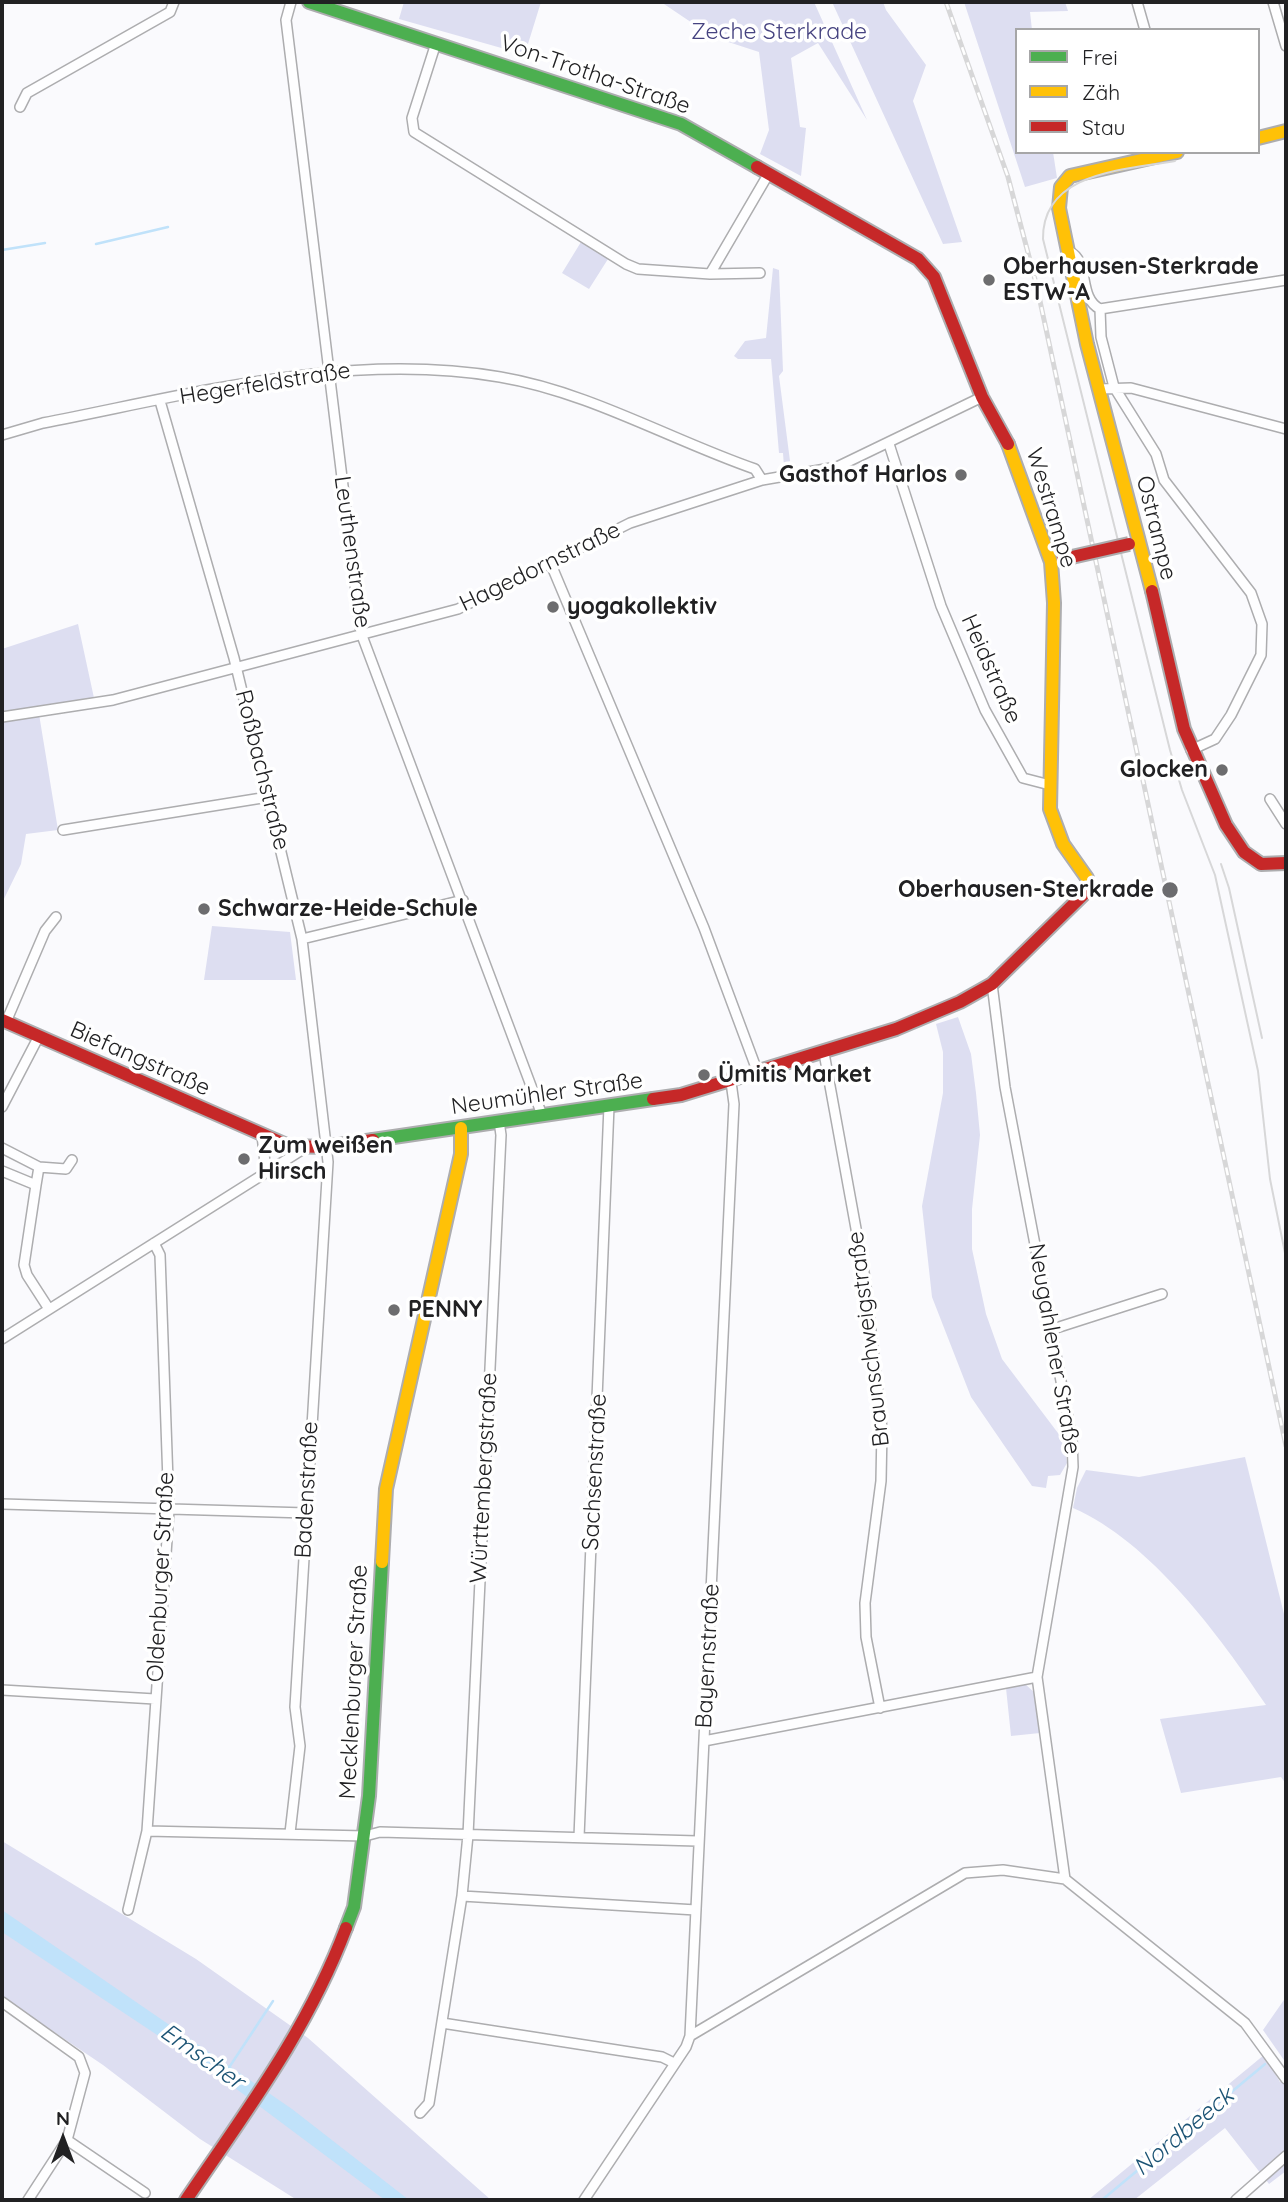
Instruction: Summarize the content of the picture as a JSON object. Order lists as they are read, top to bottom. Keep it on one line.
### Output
{"streets":{"main road":["Von-Trotha-Straße","Westrampe","Ostrampe","Biefangstraße","Neumühler Straße","Mecklenburger Straße"],"street":["Hegerfeldstraße","Leuthenstraße","Hagedornstraße","Heidstraße","Roßbachstraße","Braunschweigstraße","Neugahlener Straße","Sachsenstraße","Württembergstraße","Badenstraße","Oldenburger Straße","Bayernstraße"]},"crossings":[["Von-Trotha-Straße","Westrampe"],["Hegerfeldstraße","Leuthenstraße"],["Hegerfeldstraße","Hagedornstraße"],["Hegerfeldstraße","Roßbachstraße"],["Westrampe","Hagedornstraße"],["Westrampe","Heidstraße"],["Westrampe","Neumühler Straße"],["Leuthenstraße","Hagedornstraße"],["Leuthenstraße","Neumühler Straße"],["Hagedornstraße","Heidstraße"],["Hagedornstraße","Roßbachstraße"],["Heidstraße","Neumühler Straße"],["Roßbachstraße","Neumühler Straße"],["Roßbachstraße","Badenstraße"],["Biefangstraße","Neumühler Straße"],["Neumühler Straße","Braunschweigstraße"],["Neumühler Straße","Neugahlener Straße"],["Neumühler Straße","Sachsenstraße"],["Neumühler Straße","Württembergstraße"],["Neumühler Straße","Badenstraße"],["Neumühler Straße","Oldenburger Straße"],["Neumühler Straße","Bayernstraße"],["Neumühler Straße","Mecklenburger Straße"]],"water":["Emscher","Nordbeeck"],"parks":["Zeche Sterkrade"],"places":["Oberhausen-Sterkrade ESTW-A","Gasthof Harlos","yogakollektiv","Glocken","Oberhausen-Sterkrade","Schwarze-Heide-Schule","Ümitis Market","Zum weißen Hirsch","PENNY"],"legend":["Frei","Zäh","Stau"],"north":"top"}
